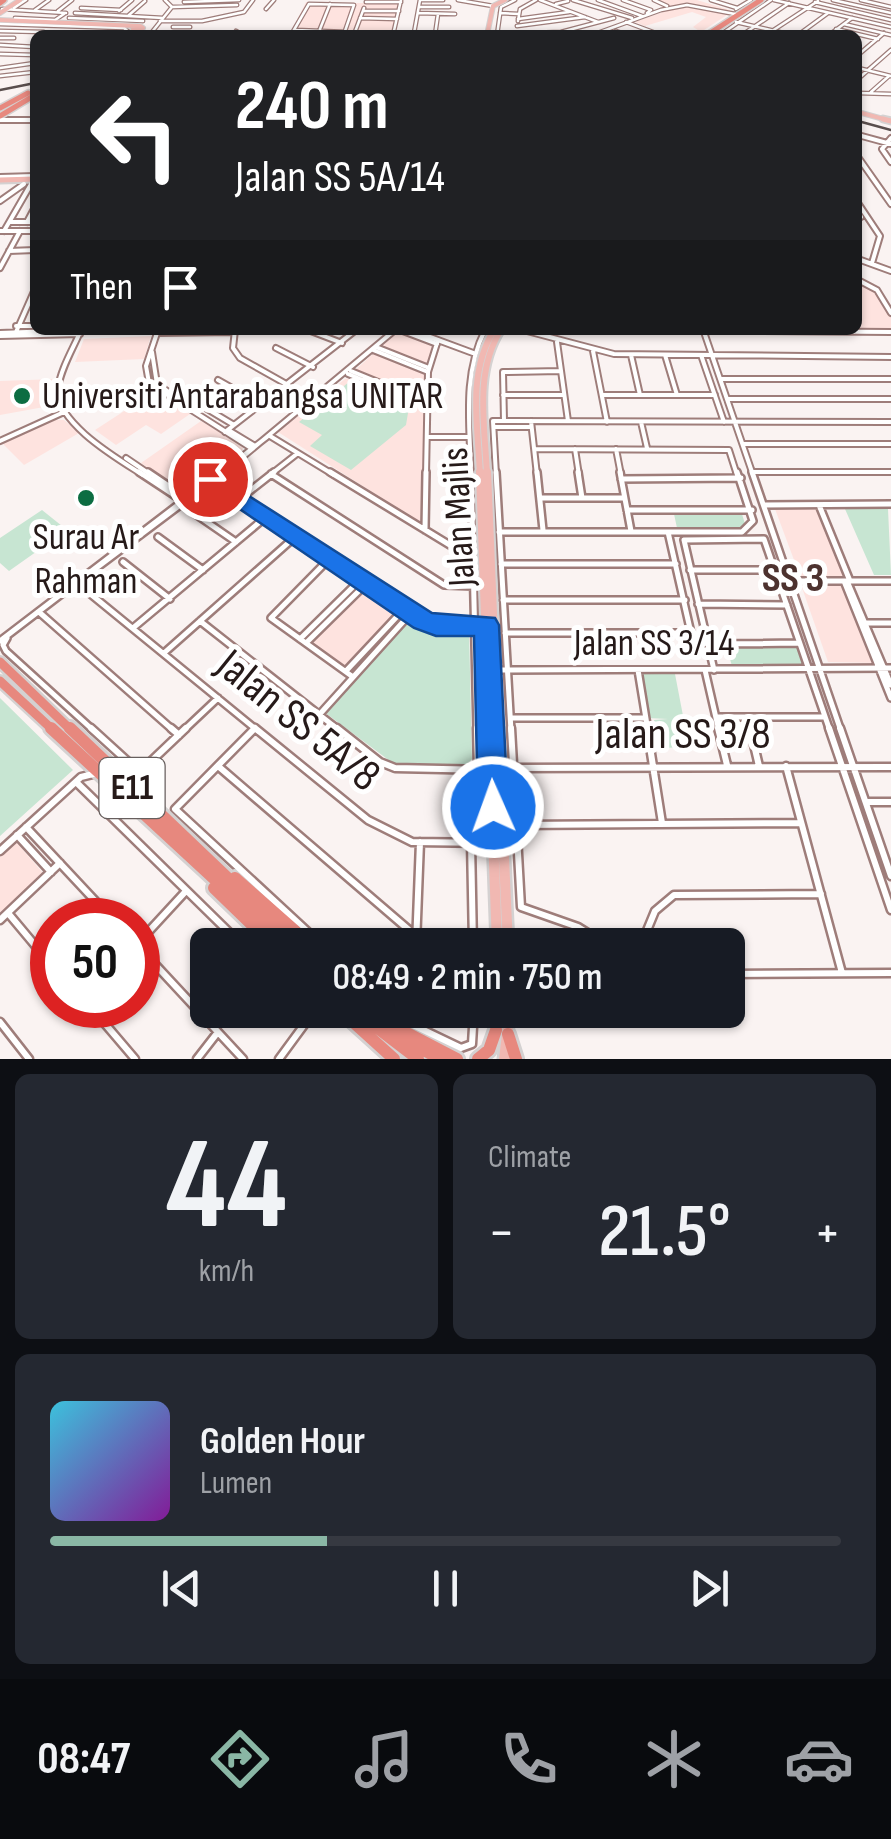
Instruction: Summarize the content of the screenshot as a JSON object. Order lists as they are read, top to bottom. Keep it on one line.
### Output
{"streets":{"highway":["E11"],"main road":["Jalan Majlis"],"street":["Jalan SS 3/14","Jalan SS 5A/8","Jalan SS 3/8"]},"crossings":[["Jalan Majlis","Jalan SS 3/14"],["Jalan Majlis","Jalan SS 5A/8"]],"districts":["SS 3"],"places":["Universiti Antarabangsa UNITAR","Surau Ar Rahman"],"page":{"turn":["240 m","Jalan SS 5A/14"],"then":"Then","limit":"50","trip":"08:49 · 2 min · 750 m","tile":[["44","km/h"],"Climate"],"heat":["−","21.5°","+"],"song":["Golden Hour","Lumen"],"tabs":"08:47"}}
